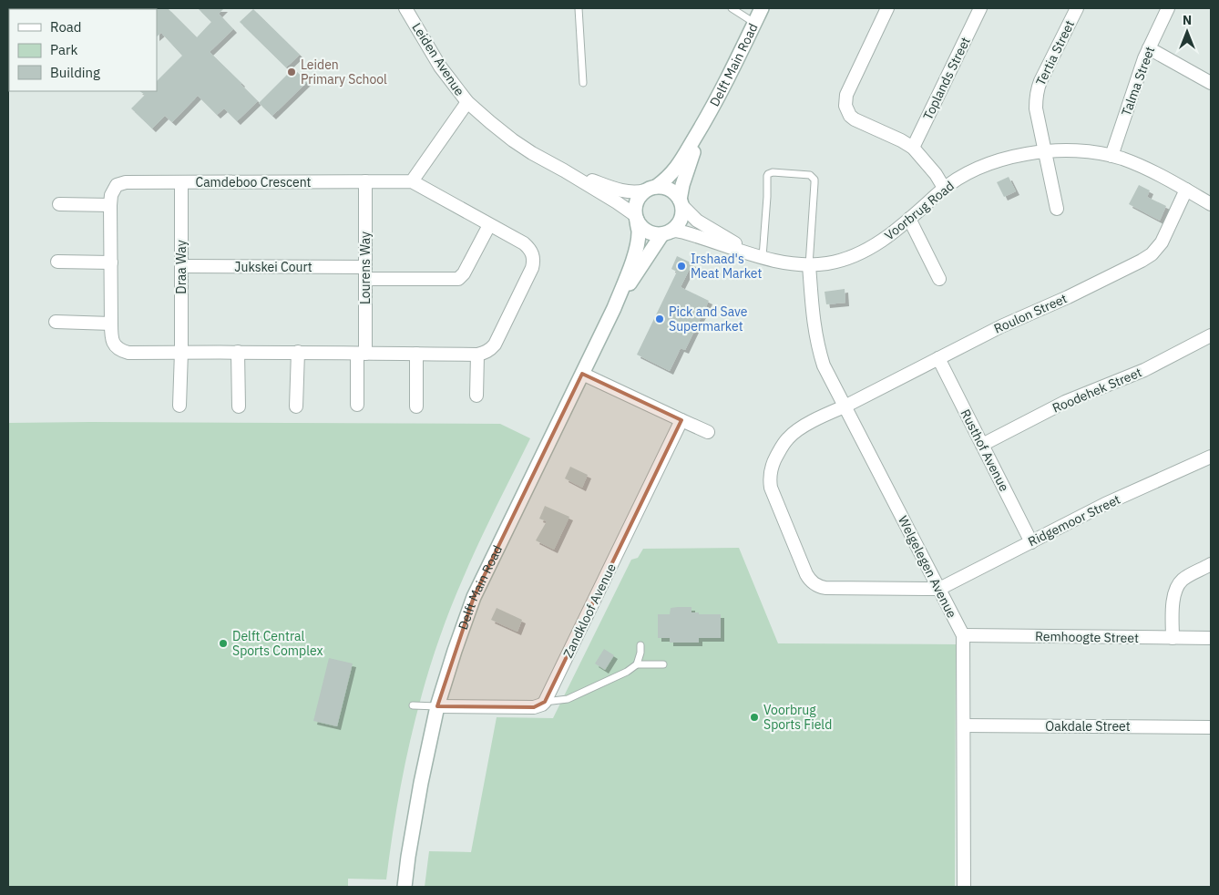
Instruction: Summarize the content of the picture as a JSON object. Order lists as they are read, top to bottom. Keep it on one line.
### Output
{"streets":{"street":["Tertia Street","Leiden Avenue","Delft Main Road","Toplands Street","Talma Street","Camdeboo Crescent","Voorbrug Road","Draa Way","Jukskei Court","Lourens Way","Roulon Street","Roodehek Street","Rusthof Avenue","Ridgemoor Street","Welgelegen Avenue","Zandkloof Avenue","Remhoogte Street","Oakdale Street"]},"crossings":[["Tertia Street","Voorbrug Road"],["Leiden Avenue","Delft Main Road"],["Leiden Avenue","Voorbrug Road"],["Delft Main Road","Voorbrug Road"],["Talma Street","Voorbrug Road"],["Camdeboo Crescent","Draa Way"],["Camdeboo Crescent","Jukskei Court"],["Camdeboo Crescent","Lourens Way"],["Voorbrug Road","Roulon Street"],["Voorbrug Road","Welgelegen Avenue"],["Draa Way","Jukskei Court"],["Jukskei Court","Lourens Way"],["Roulon Street","Rusthof Avenue"],["Roulon Street","Ridgemoor Street"],["Roulon Street","Welgelegen Avenue"],["Roodehek Street","Rusthof Avenue"],["Rusthof Avenue","Ridgemoor Street"],["Ridgemoor Street","Welgelegen Avenue"],["Welgelegen Avenue","Remhoogte Street"],["Welgelegen Avenue","Oakdale Street"]],"places":["Leiden Primary School","Irshaad's Meat Market","Pick and Save Supermarket","Delft Central Sports Complex","Voorbrug Sports Field"],"legend":["Road","Park","Building"],"north":"top"}
